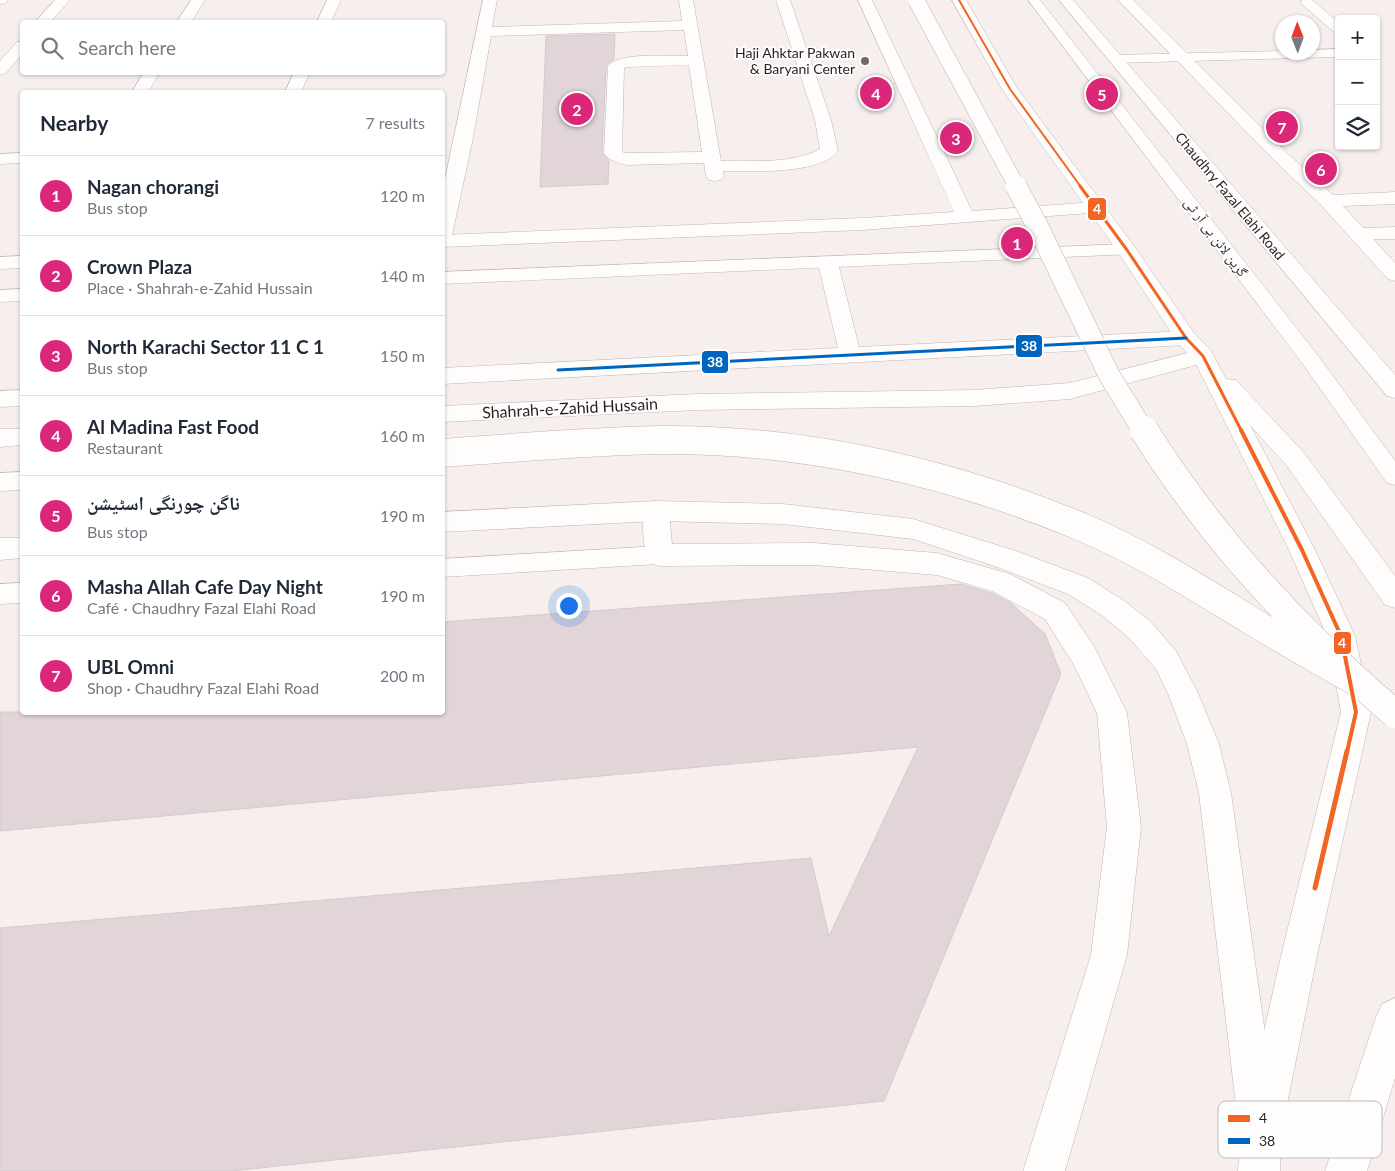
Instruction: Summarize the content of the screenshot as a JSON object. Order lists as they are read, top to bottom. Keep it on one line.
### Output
{"streets":{"street":["Chaudhry Fazal Elahi Road","Shahrah-e-Zahid Hussain"],"lane":["گرین لائن بی آر ٹی"]},"places":["Haji Ahktar Pakwan & Baryani Center"],"lines":["transit line 4","transit line 38"],"legend":["4","38"],"north":"top","page":{"map_buttons":["+","−"],"search":"Search here","pins":["4","5","2","7","3","6","1"],"heading":["Nearby","7 results"],"list":[{"mark":"1","name":"Nagan chorangi","note":"Bus stop","value":"120 m"},{"mark":"2","name":"Crown Plaza","note":"Place · Shahrah-e-Zahid Hussain","value":"140 m"},{"mark":"3","name":"North Karachi Sector 11 C 1","note":"Bus stop","value":"150 m"},{"mark":"4","name":"Al Madina Fast Food","note":"Restaurant","value":"160 m"},{"mark":"5","name":"ناگن چورنگی اسٹیشن","note":"Bus stop","value":"190 m"},{"mark":"6","name":"Masha Allah Cafe Day Night","note":"Café · Chaudhry Fazal Elahi Road","value":"190 m"},{"mark":"7","name":"UBL Omni","note":"Shop · Chaudhry Fazal Elahi Road","value":"200 m"}]}}
